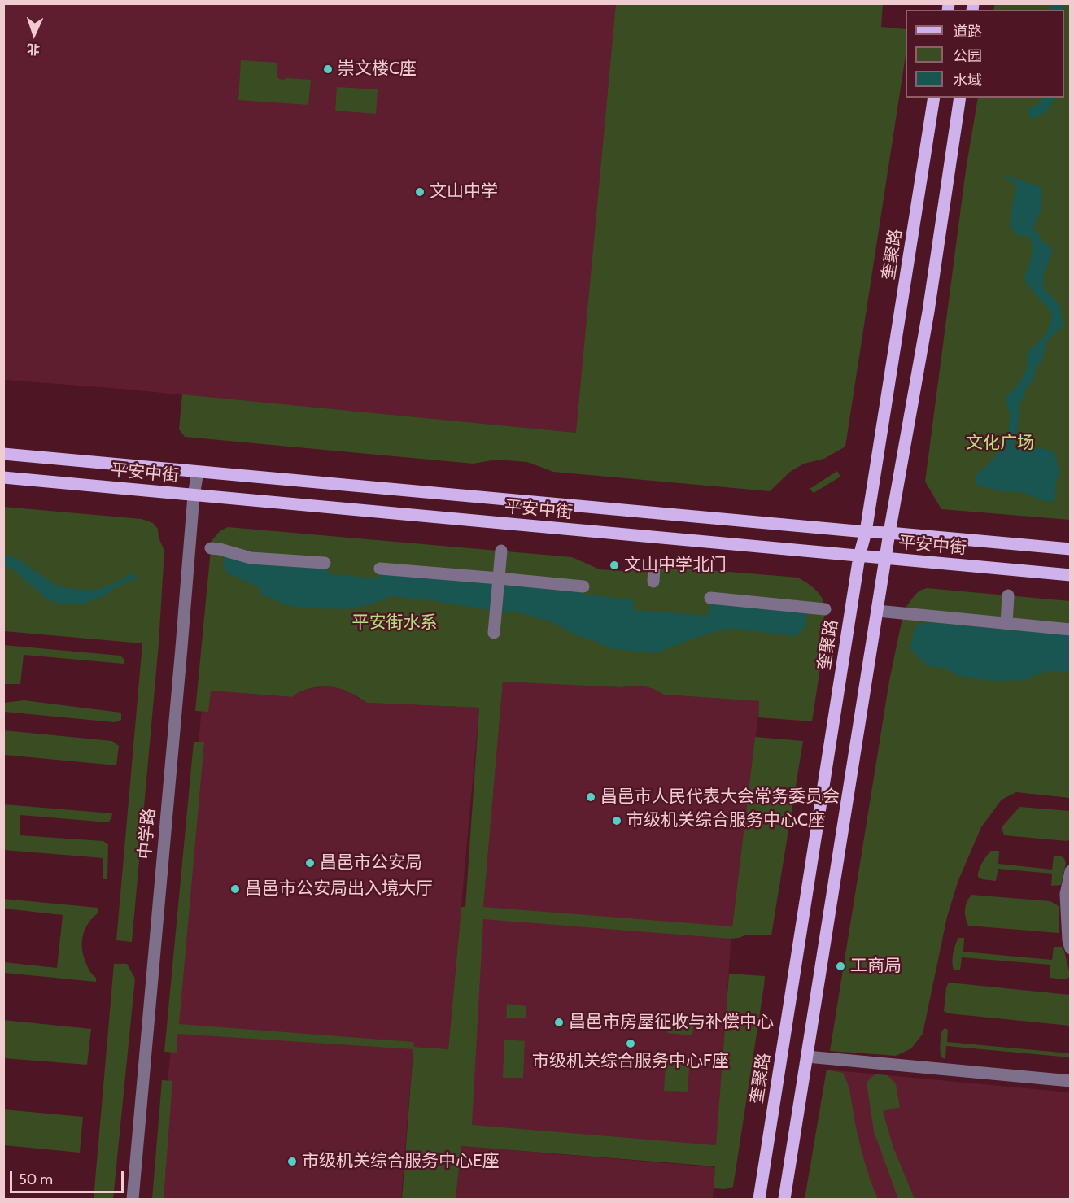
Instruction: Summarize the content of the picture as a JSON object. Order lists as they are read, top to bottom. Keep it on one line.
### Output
{"streets":{"main road":["奎聚路","平安中街"],"street":["中学路"]},"crossings":[["奎聚路","平安中街"],["平安中街","中学路"]],"parks":["文化广场","平安街水系"],"places":["崇文楼C座","文山中学","文山中学北门","昌邑市人民代表大会常务委员会","市级机关综合服务中心C座","昌邑市公安局","昌邑市公安局出入境大厅","工商局","昌邑市房屋征收与补偿中心","市级机关综合服务中心F座","市级机关综合服务中心E座"],"legend":["道路","公园","水域"],"scale_bar":"50 m","north":"bottom"}
